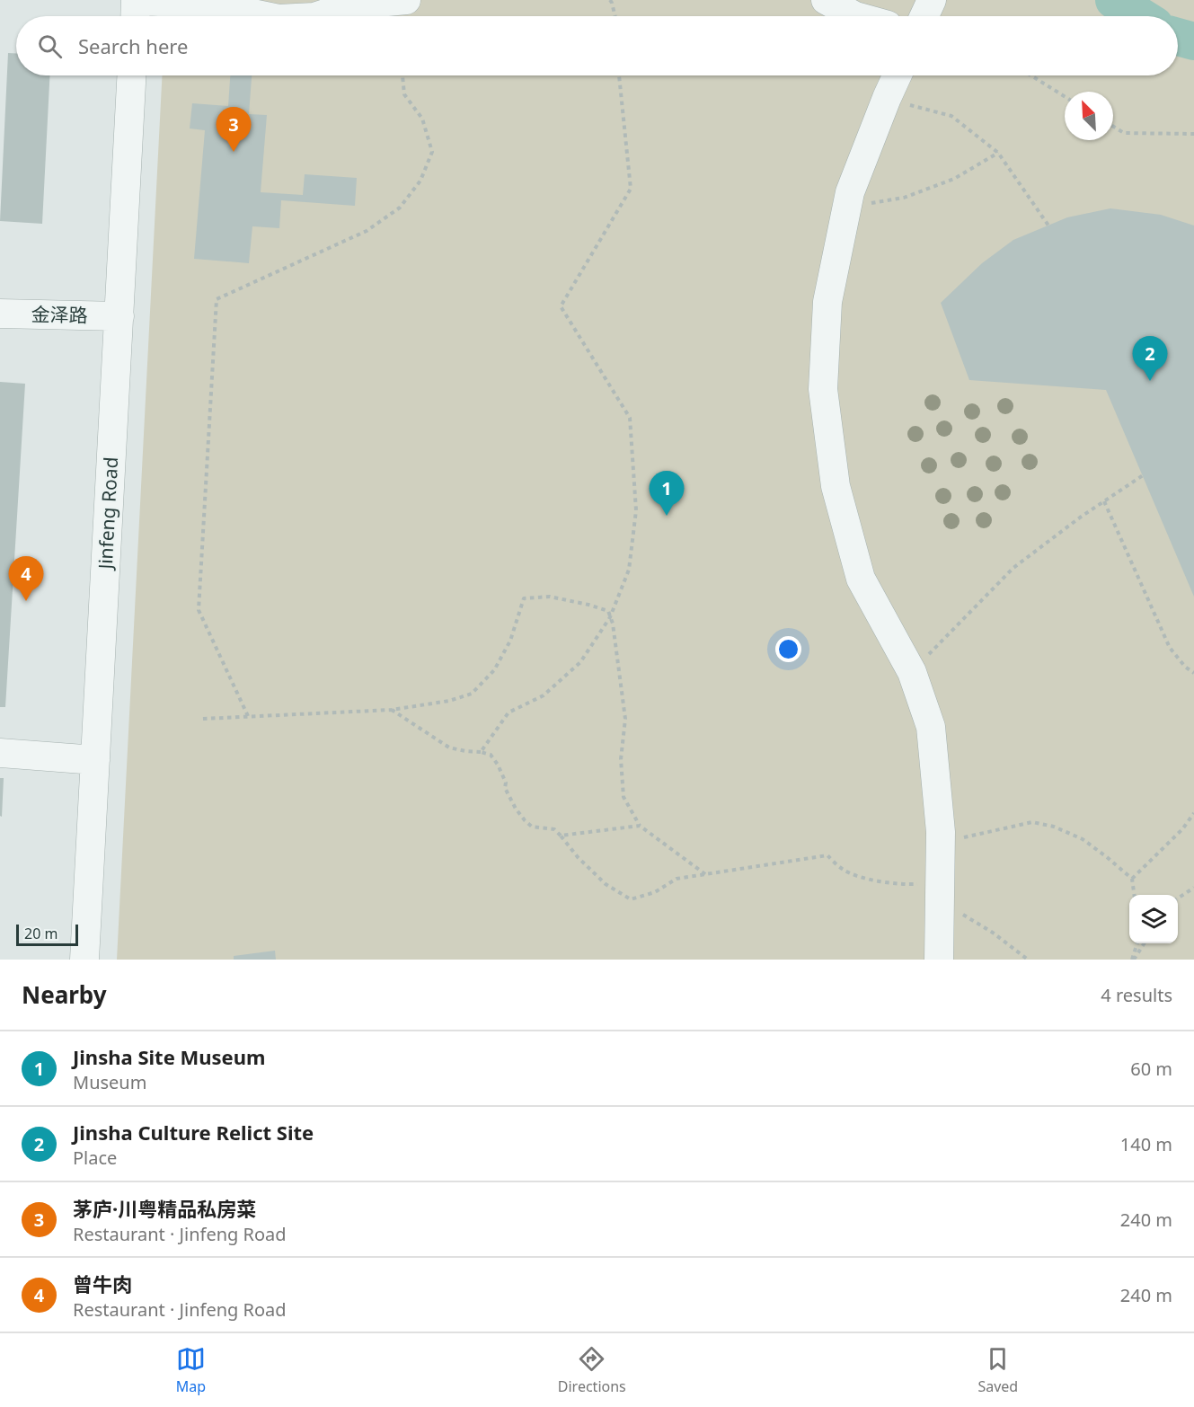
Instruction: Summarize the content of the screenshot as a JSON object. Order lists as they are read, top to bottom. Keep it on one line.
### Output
{"streets":{"street":["金泽路","Jinfeng Road"]},"crossings":[["金泽路","Jinfeng Road"]],"scale_bar":"20 m","north":"top left","page":{"search":"Search here","pins":["3","2","1","4"],"scale":"20 m","heading":["Nearby","4 results"],"list":[{"mark":"1","name":"Jinsha Site Museum","note":"Museum","value":"60 m"},{"mark":"2","name":"Jinsha Culture Relict Site","note":"Place","value":"140 m"},{"mark":"3","name":"茅庐·川粤精品私房菜","note":"Restaurant · Jinfeng Road","value":"240 m"},{"mark":"4","name":"曾牛肉","note":"Restaurant · Jinfeng Road","value":"240 m"}],"nav":["Map","Directions","Saved"]}}
